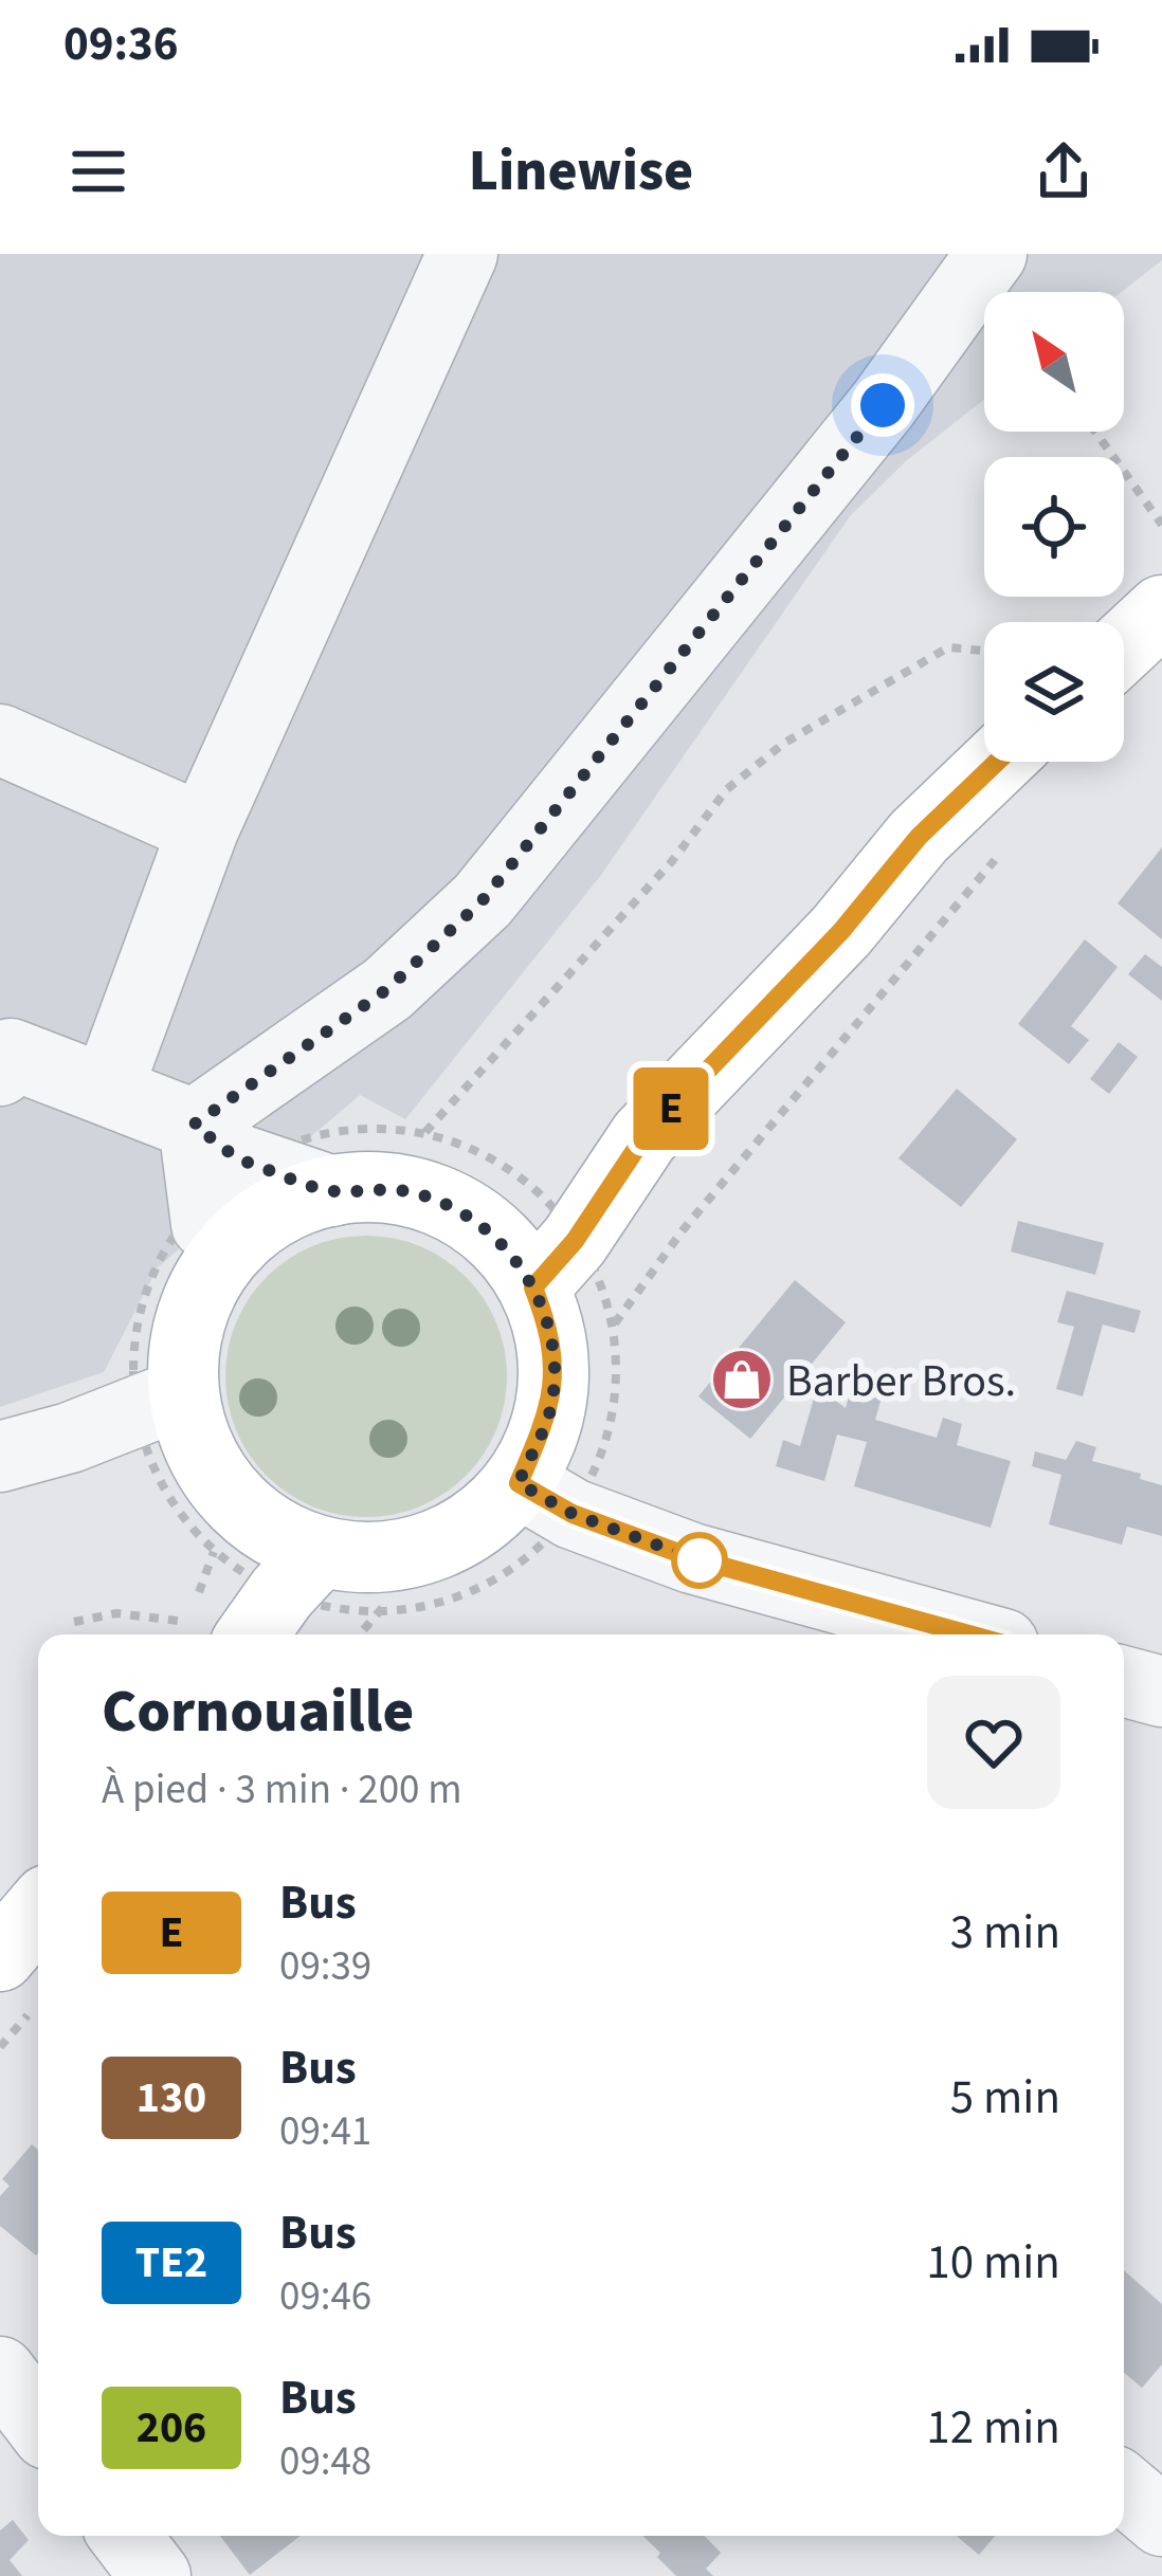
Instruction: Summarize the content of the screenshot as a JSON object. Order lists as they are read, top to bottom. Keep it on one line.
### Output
{"places":{"shop":["Barber Bros."]},"lines":["bus line E"],"north":"top left","page":{"status":"09:36","header":"Linewise","on_map":"E","heading":["Cornouaille","À pied · 3 min · 200 m"],"list":[{"mark":"E","name":"Bus","note":"09:39","value":"3 min"},{"mark":"130","name":"Bus","note":"09:41","value":"5 min"},{"mark":"TE2","name":"Bus","note":"09:46","value":"10 min"},{"mark":"206","name":"Bus","note":"09:48","value":"12 min"}]}}
